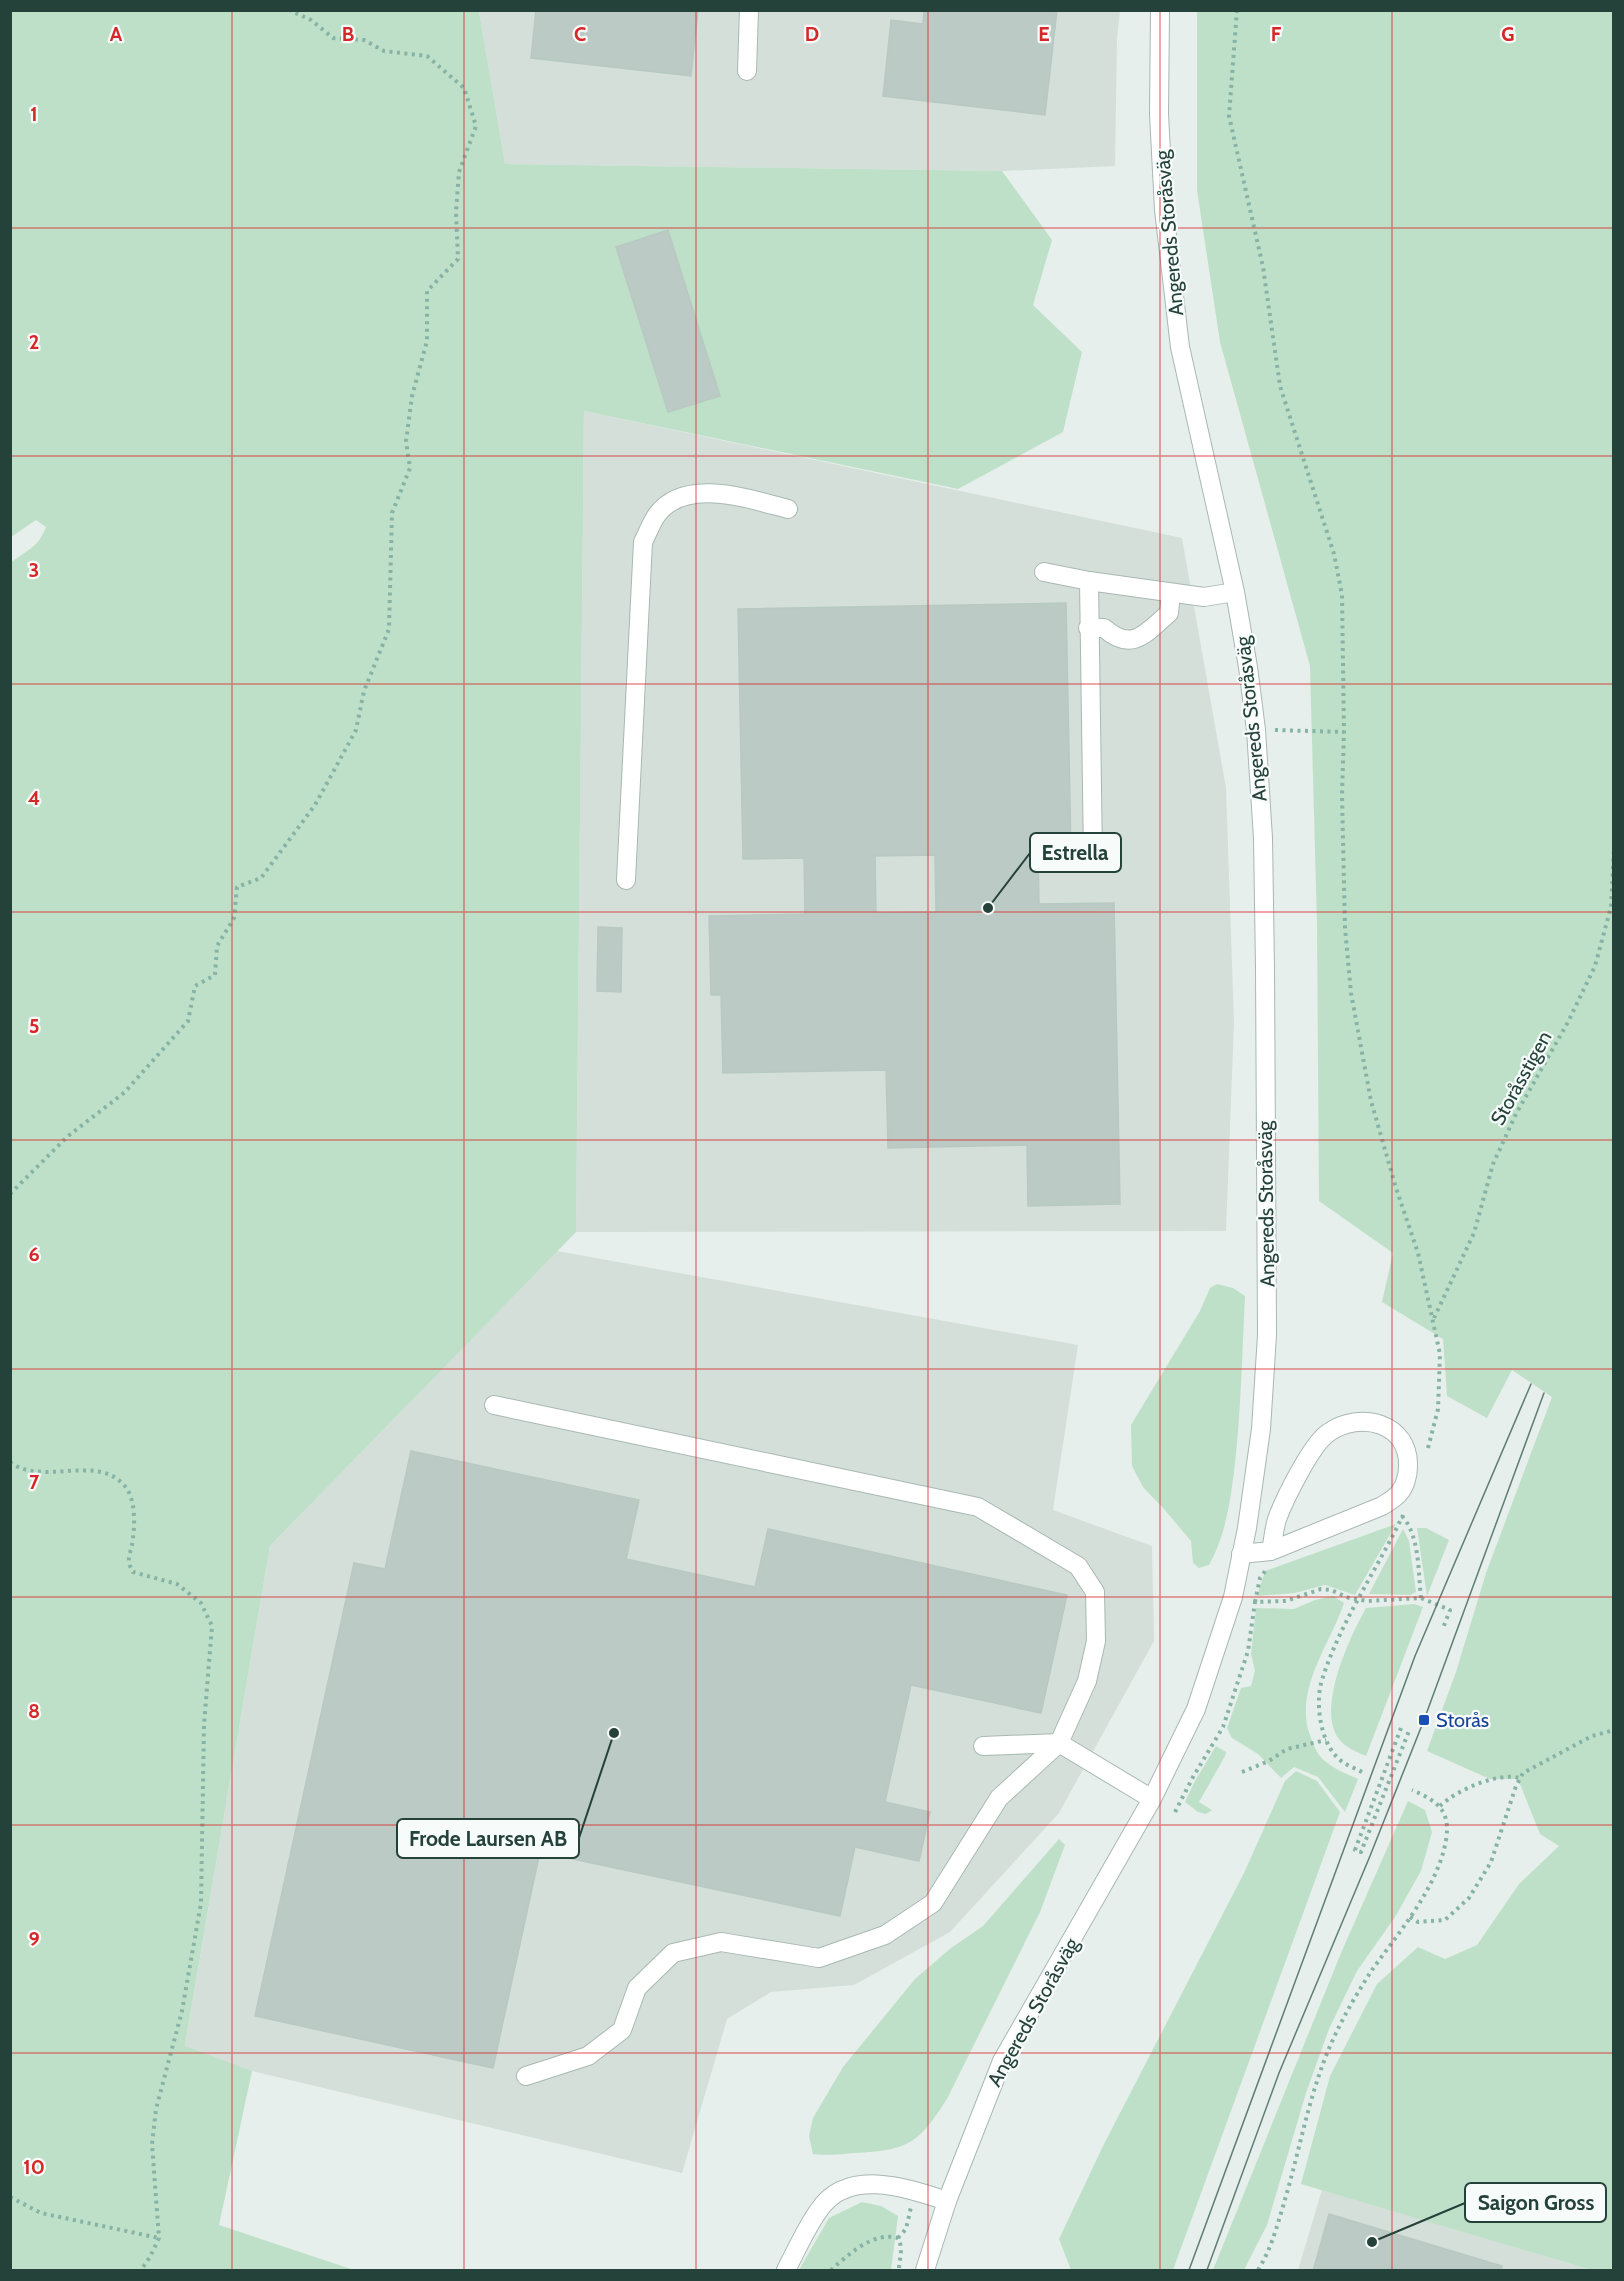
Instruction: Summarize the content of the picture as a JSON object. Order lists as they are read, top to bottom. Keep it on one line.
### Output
{"streets":{"street":["Angereds Storåsväg"],"path":["Storåsstigen"]},"places":{"other":["Estrella","Frode Laursen AB","Saigon Gross"],"transit":["Storås"]},"grid":{"columns":["A","B","C","D","E","F","G"],"rows":["1","2","3","4","5","6","7","8","9","10"]}}
